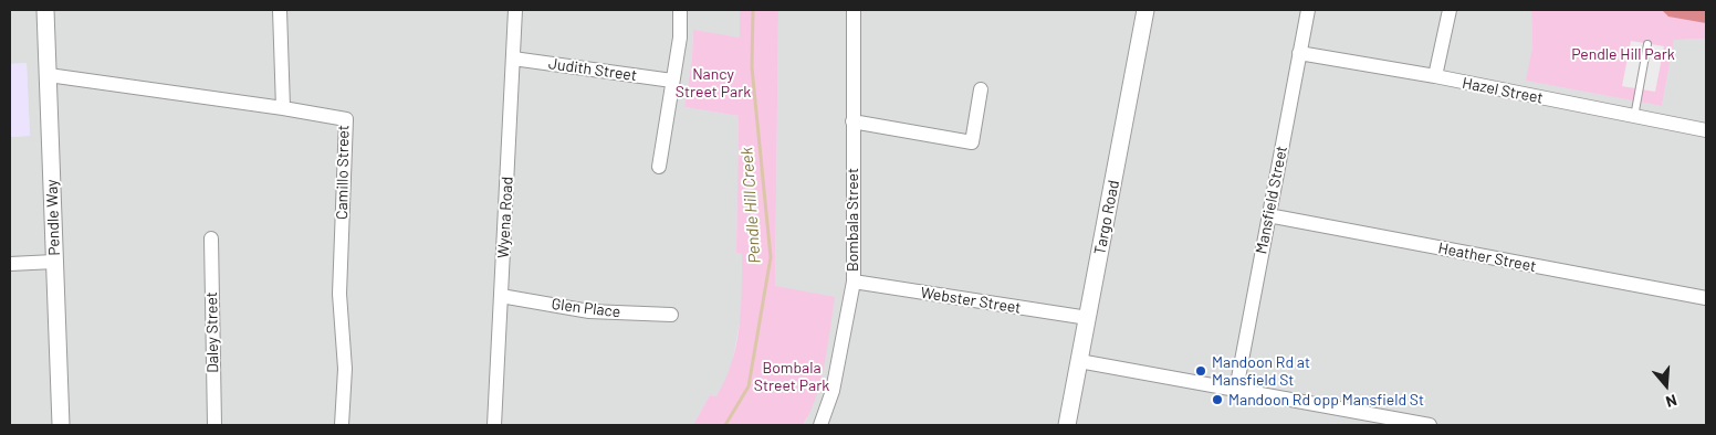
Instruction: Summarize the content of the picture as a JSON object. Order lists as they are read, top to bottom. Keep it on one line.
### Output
{"streets":{"street":["Judith Street","Hazel Street","Camillo Street","Mansfield Street","Pendle Way","Wyena Road","Targo Road","Bombala Street","Heather Street","Webster Street","Glen Place","Daley Street"]},"crossings":[["Judith Street","Wyena Road"],["Hazel Street","Mansfield Street"],["Camillo Street","Pendle Way"],["Mansfield Street","Heather Street"],["Wyena Road","Glen Place"],["Targo Road","Webster Street"],["Bombala Street","Webster Street"]],"water":["Pendle Hill Creek"],"parks":["Pendle Hill Park","Nancy Street Park","Bombala Street Park"],"places":["Mandoon Rd at Mansfield St","Mandoon Rd opp Mansfield St"],"north":"bottom"}
